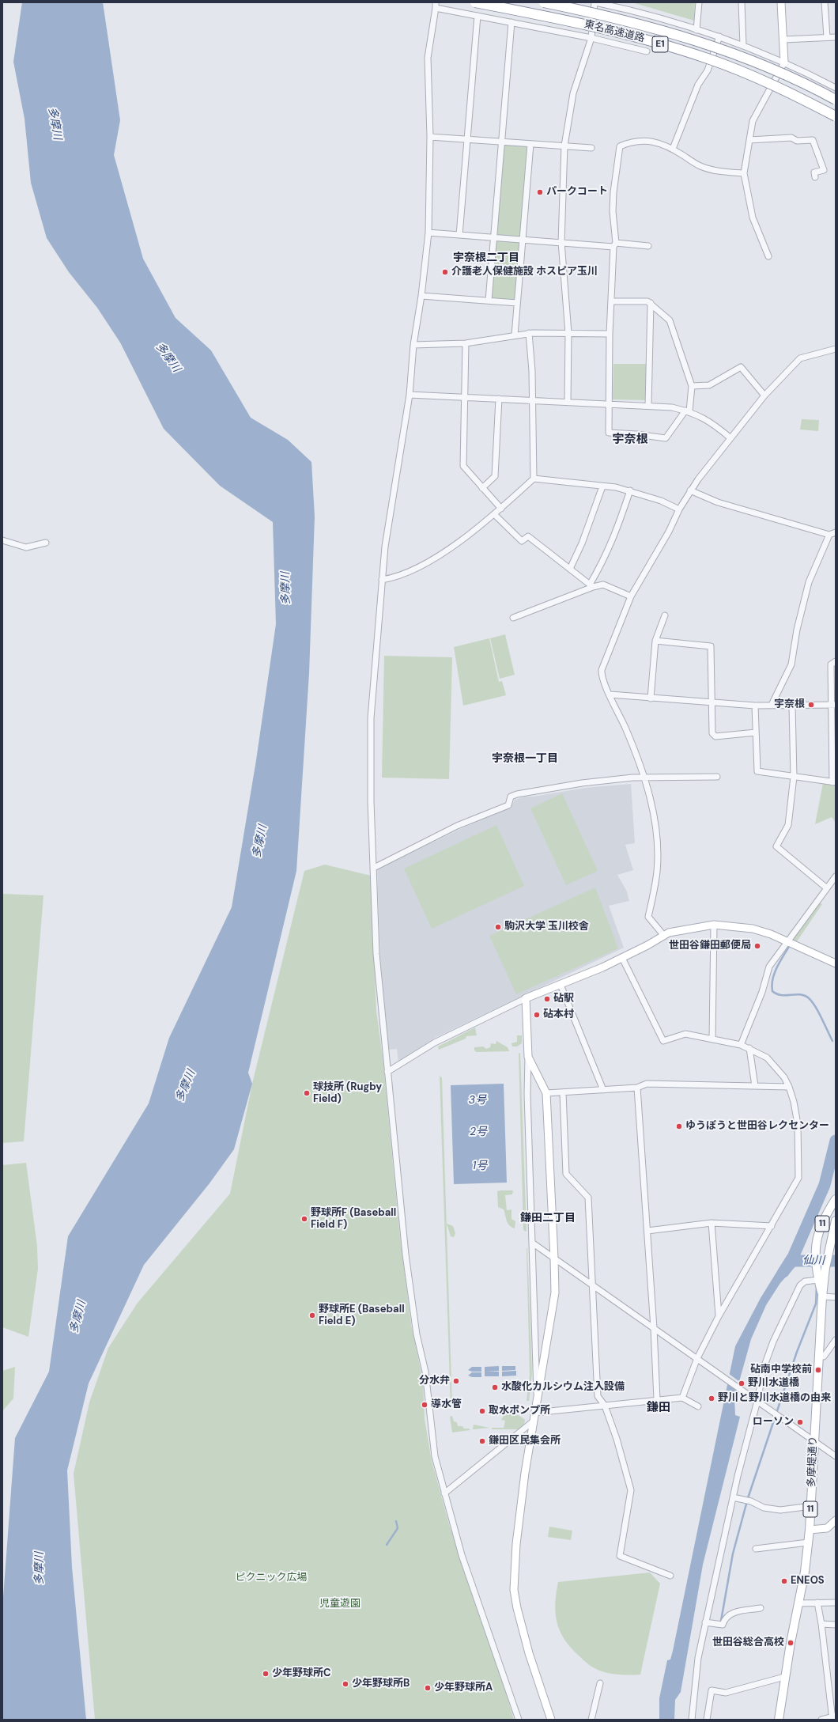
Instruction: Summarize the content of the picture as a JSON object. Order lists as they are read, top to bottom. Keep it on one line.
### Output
{"streets":{"highway":["東名高速道路","E1"],"main road":["11","多摩堤通り"]},"districts":["宇奈根二丁目","宇奈根","宇奈根一丁目","鎌田二丁目","鎌田"],"water":["多摩川","3号","2号","1号","仙川"],"parks":["ピクニック広場","児童遊園"],"places":["パークコート","介護老人保健施設 ホスピア玉川","宇奈根","駒沢大学 玉川校舎","世田谷鎌田郵便局","砧駅","砧本村","球技所 (Rugby Field)","ゆうぽうと世田谷レクセンター","野球所F (Baseball Field F)","野球所E (Baseball Field E)","砧南中学校前","分水弁","野川水道橋","水酸化カルシウム注入設備","野川と野川水道橋の由来","導水管","取水ポンプ所","ローソン","鎌田区民集会所","ENEOS","世田谷総合高校","少年野球所C","少年野球所B","少年野球所A"]}
